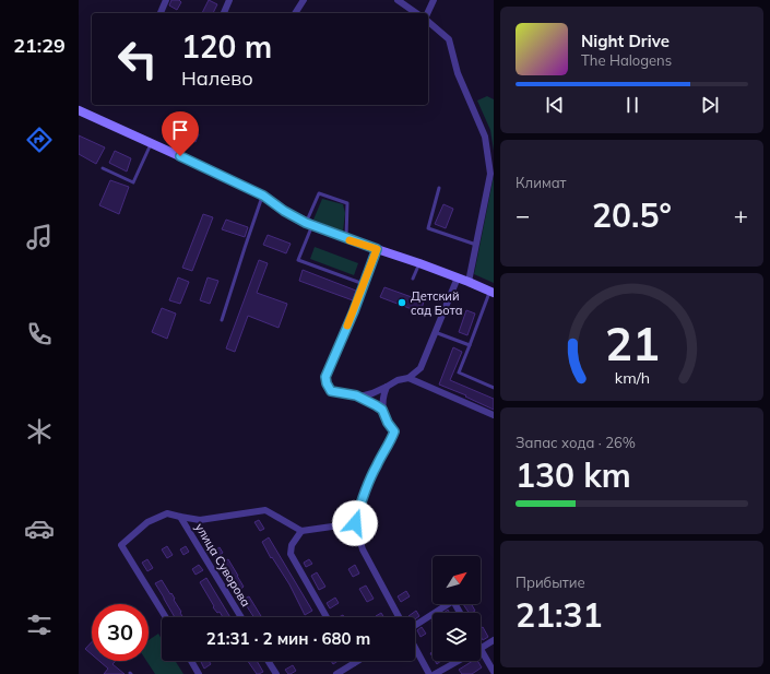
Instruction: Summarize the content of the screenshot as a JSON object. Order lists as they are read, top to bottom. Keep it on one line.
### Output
{"streets":{"street":["улица Суворова"]},"places":["Детский сад Бота"],"north":"top right","page":{"tabs":"21:29","turn":["120 m","Налево"],"song":["Night Drive","The Halogens"],"tile":["Климат",["Запас хода · 26%","130 km"],["Прибытие","21:31"]],"heat":["−","20.5°","+"],"limit":"30","trip":"21:31 · 2 мин · 680 m","gauge":["21","km/h"]}}
